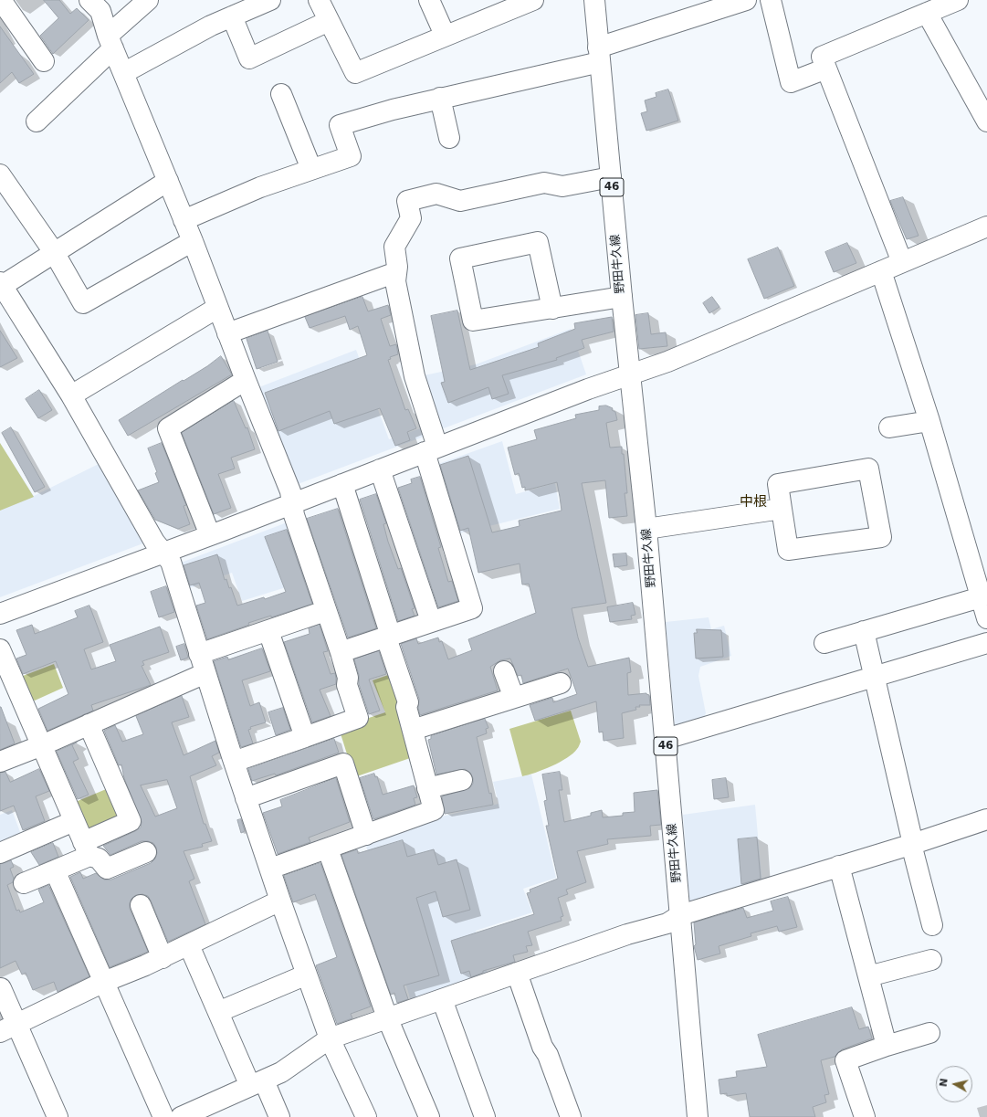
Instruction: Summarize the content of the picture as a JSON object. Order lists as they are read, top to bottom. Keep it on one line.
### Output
{"streets":{"street":["46","野田牛久線"]},"districts":["中根"],"north":"left"}
